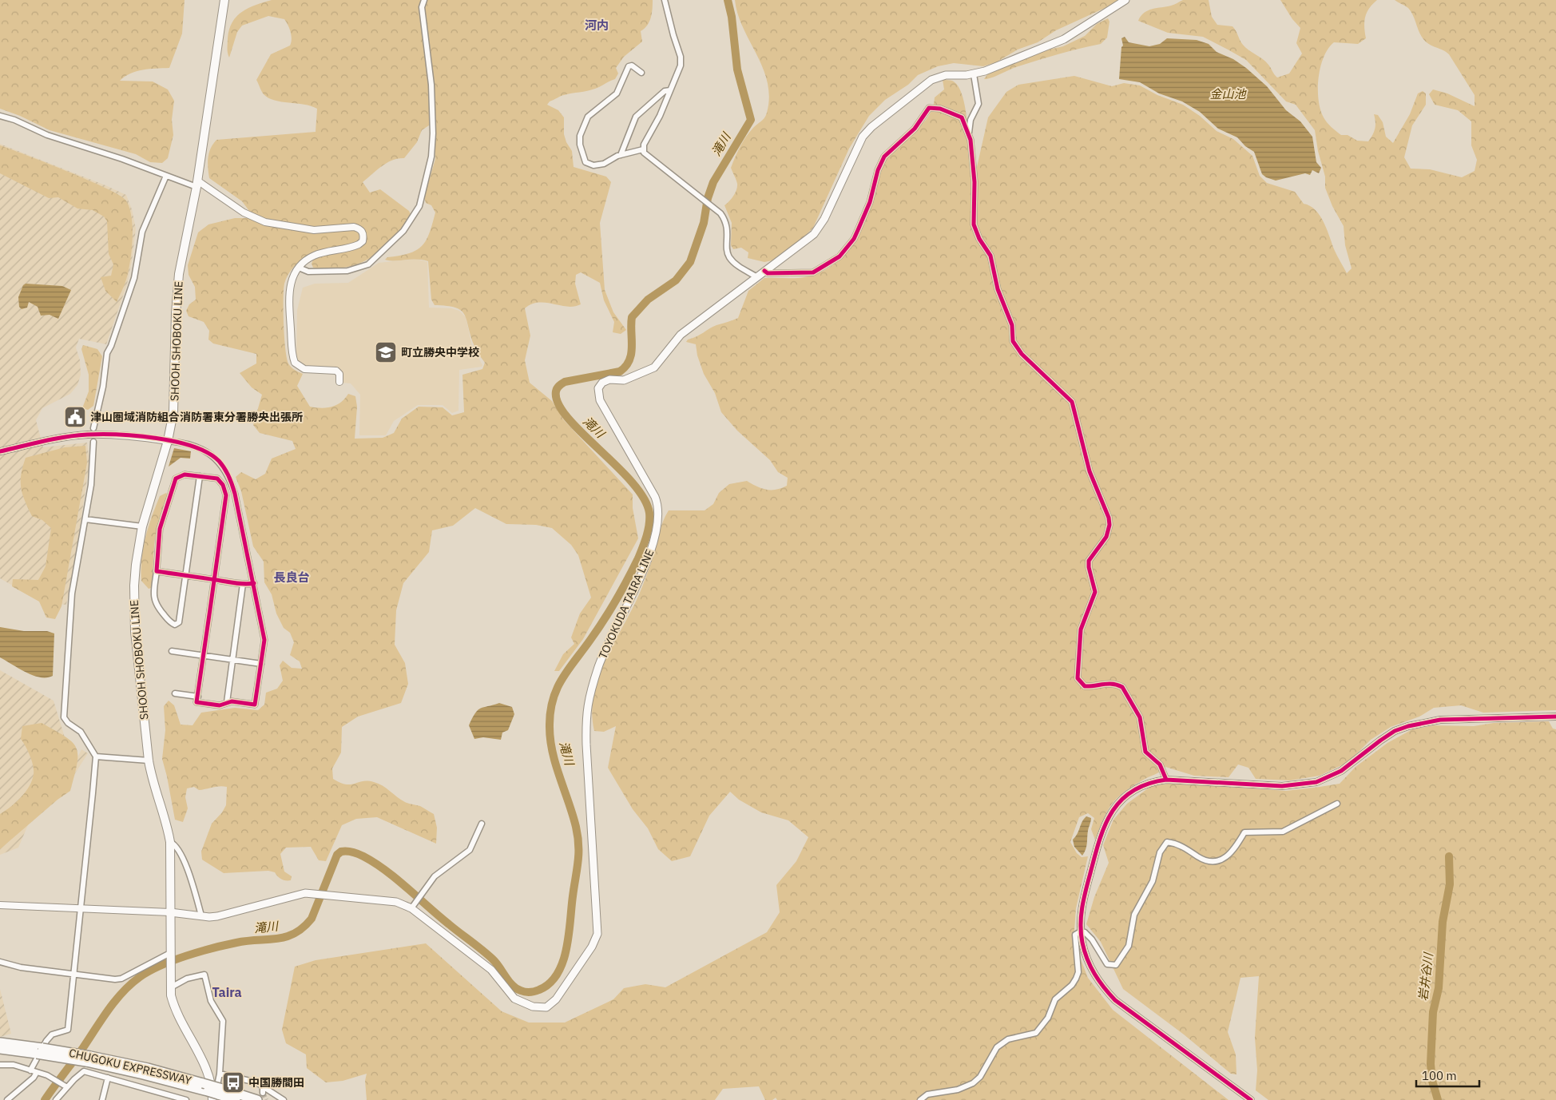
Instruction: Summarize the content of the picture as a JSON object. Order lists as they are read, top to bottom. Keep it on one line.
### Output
{"streets":{"highway":["CHUGOKU EXPRESSWAY"],"main road":["SHOOH SHOBOKU LINE","TOYOKUDA TAIRA LINE"]},"crossings":[["SHOOH SHOBOKU LINE","TOYOKUDA TAIRA LINE"],["SHOOH SHOBOKU LINE","CHUGOKU EXPRESSWAY"]],"districts":["河内","長良台","Taira"],"water":["金山池","滝川","岩井谷川"],"places":{"school or university":["町立勝央中学校"],"public building":["津山圏域消防組合消防署東分署勝央出張所"],"bus stop":["中国勝間田"]},"scale_bar":"100 m"}
